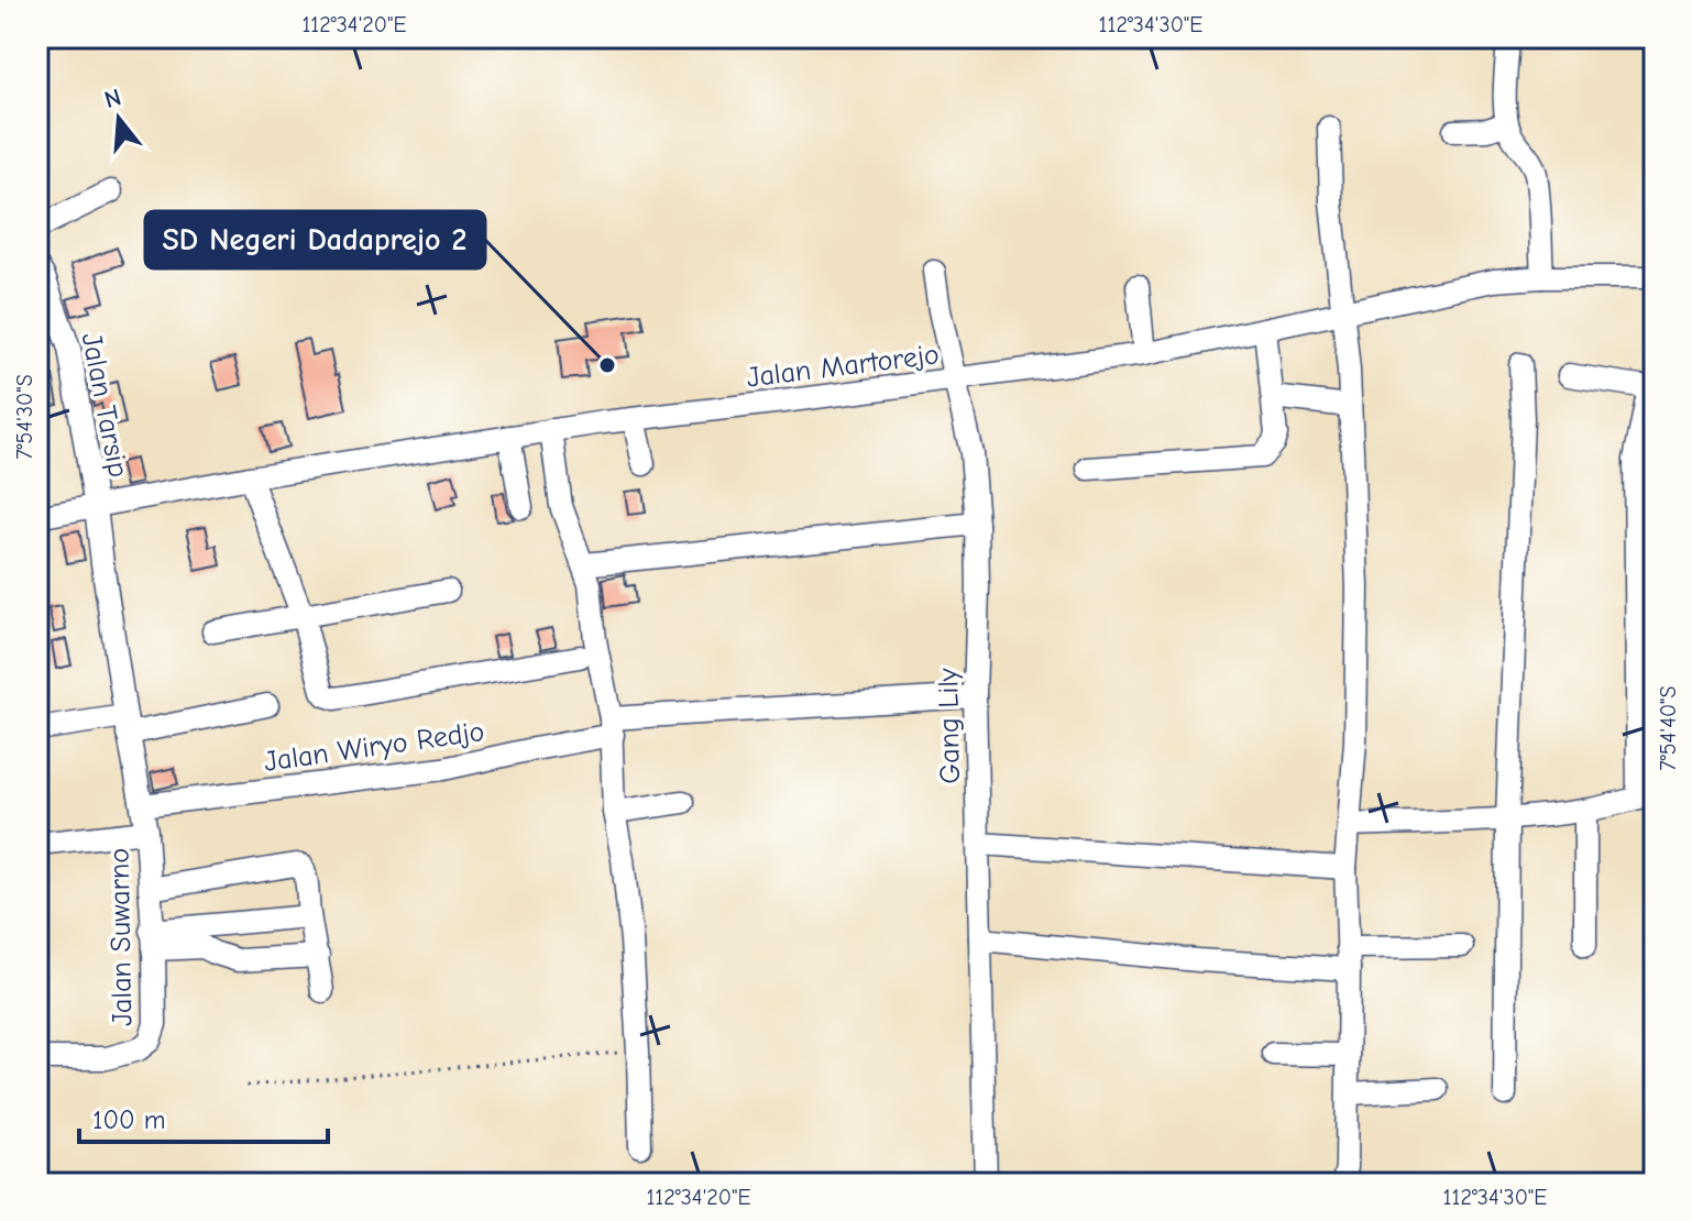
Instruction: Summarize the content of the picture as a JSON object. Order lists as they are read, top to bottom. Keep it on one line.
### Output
{"streets":{"street":["Jalan Martorejo","Jalan Tarsip","Gang Lily","Jalan Wiryo Redjo","Jalan Suwarno"]},"crossings":[["Jalan Martorejo","Jalan Tarsip"],["Jalan Martorejo","Gang Lily"],["Jalan Tarsip","Jalan Suwarno"],["Gang Lily","Jalan Wiryo Redjo"],["Jalan Wiryo Redjo","Jalan Suwarno"]],"places":["SD Negeri Dadaprejo 2"],"scale_bar":"100 m","north":"top","coordinates":["112°34'20\"E","112°34'30\"E","7°54'30\"S","7°54'40\"S"]}
